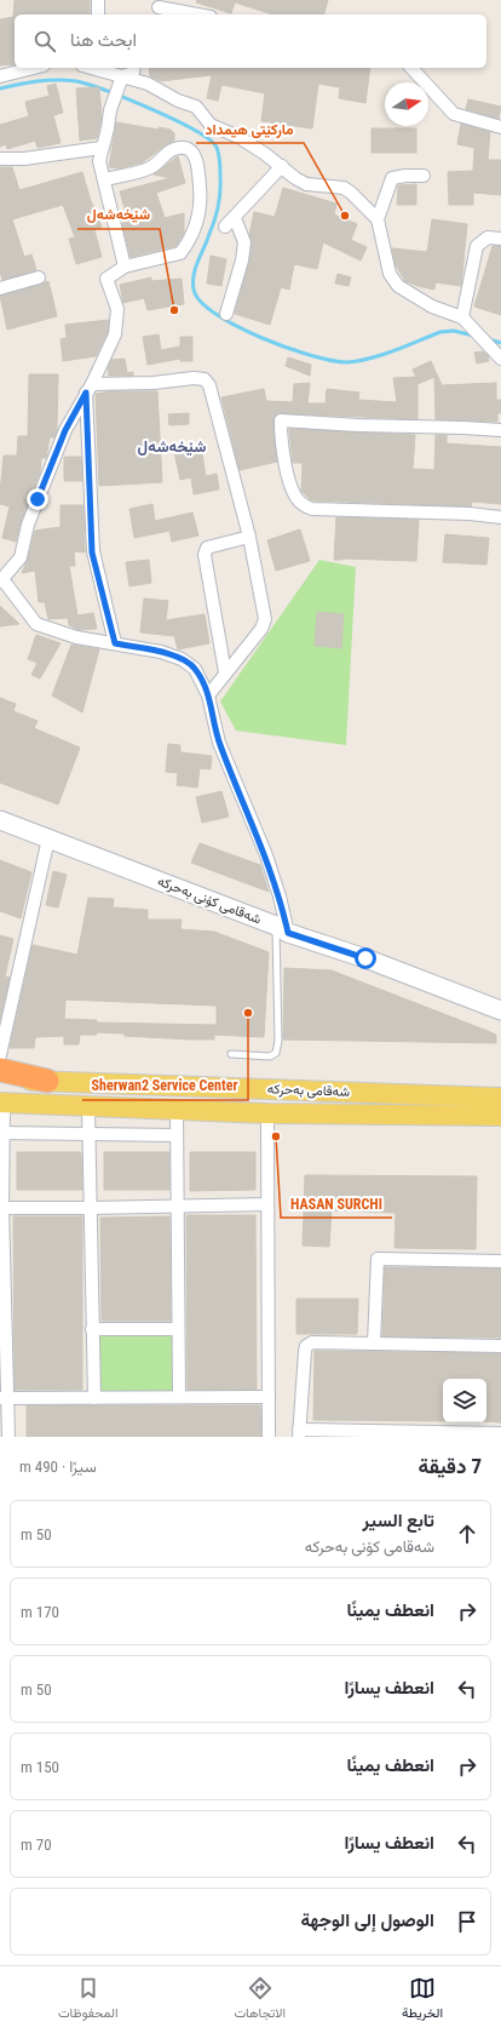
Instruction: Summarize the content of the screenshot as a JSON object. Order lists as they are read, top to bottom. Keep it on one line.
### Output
{"streets":{"main road":["شەقامی بەحرکە"],"street":["شەقامی کۆنی بەحرکە"]},"districts":["شێخەشەل"],"places":["مارکێتی هیمداد","شێخه‌شه‌ل","Sherwan2 Service Center","HASAN SURCHI"],"north":"right","page":{"search":"ابحث هنا","heading":["7 دقيقة","سيرًا · 490 m"],"list":[["تابع السير","شەقامی کۆنی بەحرکە","50 m"],["انعطف يمينًا","170 m"],["انعطف يسارًا","50 m"],["انعطف يمينًا","150 m"],["انعطف يسارًا","70 m"],"الوصول إلى الوجهة"],"nav":["الخريطة","الاتجاهات","المحفوظات"]}}
